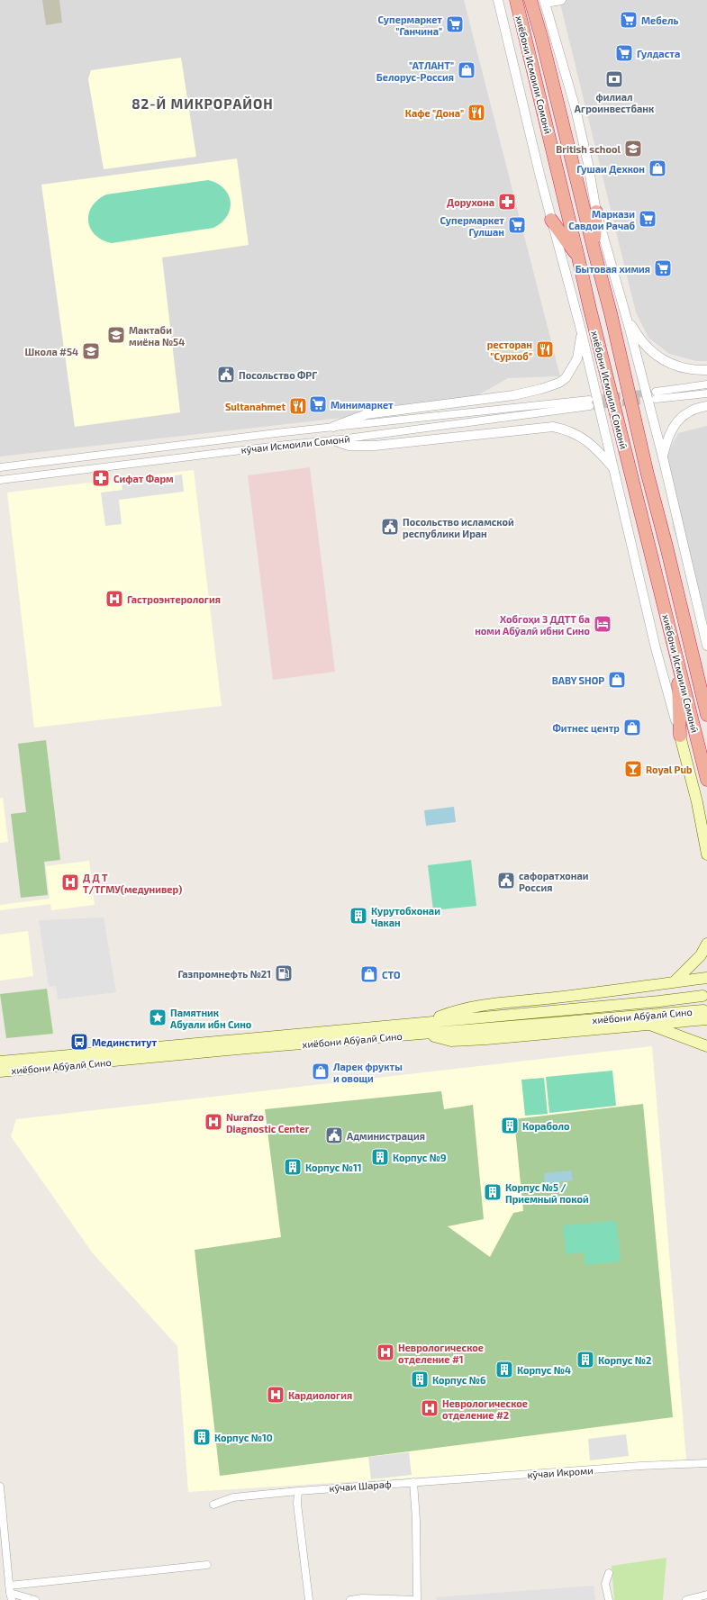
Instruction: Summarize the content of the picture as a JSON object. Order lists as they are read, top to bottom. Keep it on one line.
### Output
{"streets":{"highway":["хиёбони Исмоили Сомонӣ"],"main road":["хиёбони Абӯалӣ Сино"],"street":["кӯчаи Исмоили Сомонӣ","кӯчаи Икроми","кӯчаи Шараф"]},"crossings":[["кӯчаи Икроми","кӯчаи Шараф"]],"districts":["82-Й МИКРОРАЙОН"],"places":{"supermarket":["Мебель","Супермаркет \"Ганчина\"","Гулдаста","Маркази Савдои Рачаб","Супермаркет Гулшан","Бытовая химия","Минимаркет"],"shop":["\"АТЛАНТ\" Белорус-Россия","Гушаи Дехкон","BABY SHOP","Фитнес центр","СТО","Ларек фрукты и овощи"],"bank":["филиал Агроинвестбанк"],"restaurant":["Кафе \"Дона\"","ресторан \"Сурхоб\"","Sultanahmet"],"school or university":["British school","Мактаби миёна №54","Школа #54"],"pharmacy":["Дорухона","Сифат Фарм"],"public building":["Посольство ФРГ","Посольство исламской республики Иран","сафоратхонаи Россия","Администрация"],"hospital":["Гастроэнтерология","Д Д Т Т/ТГМУ(медунивер)","Nurafzo Diagnostic Center","Неврологическое отделение #1","Кардиология","Неврологическое отделение #2"],"hotel":["Хобгоҳи 3 ДДТТ ба номи Абӯалӣ ибни Сино"],"bar":["Royal Pub"],"building":["Курутобхонаи Чакан","Кораболо","Корпус №9","Корпус №11","Корпус №5 / Приемный покой","Корпус №2","Корпус №4","Корпус №6","Корпус №10"],"fuel station":["Газпромнефть №21"],"place":["Памятник Абуали ибн Сино"],"bus stop":["Мединститут"]}}
